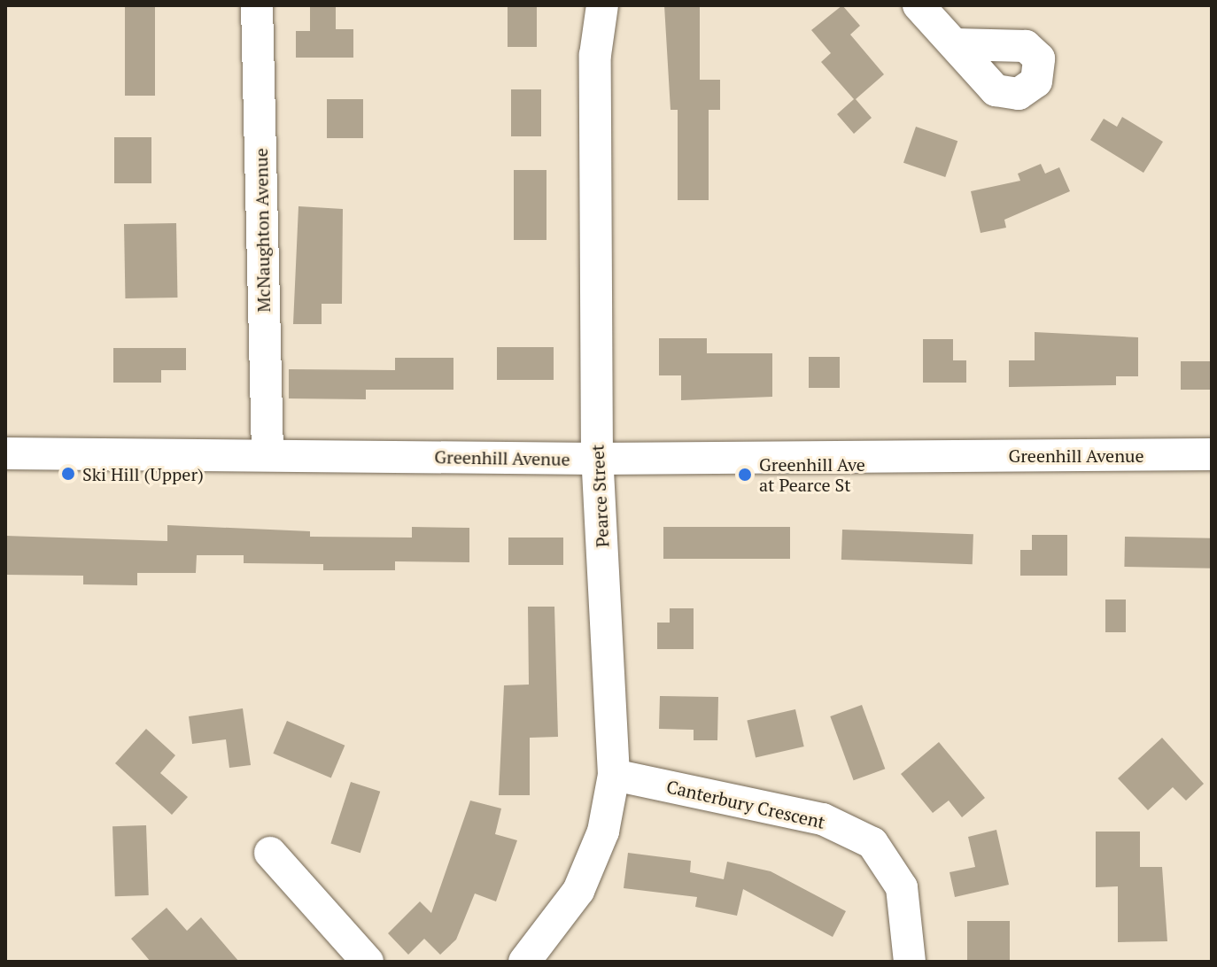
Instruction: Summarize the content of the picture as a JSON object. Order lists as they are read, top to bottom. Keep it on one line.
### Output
{"streets":{"street":["McNaughton Avenue","Greenhill Avenue","Pearce Street","Canterbury Crescent"]},"crossings":[["McNaughton Avenue","Greenhill Avenue"],["Greenhill Avenue","Pearce Street"],["Pearce Street","Canterbury Crescent"]],"places":["Ski Hill (Upper)","Greenhill Ave at Pearce St"]}
